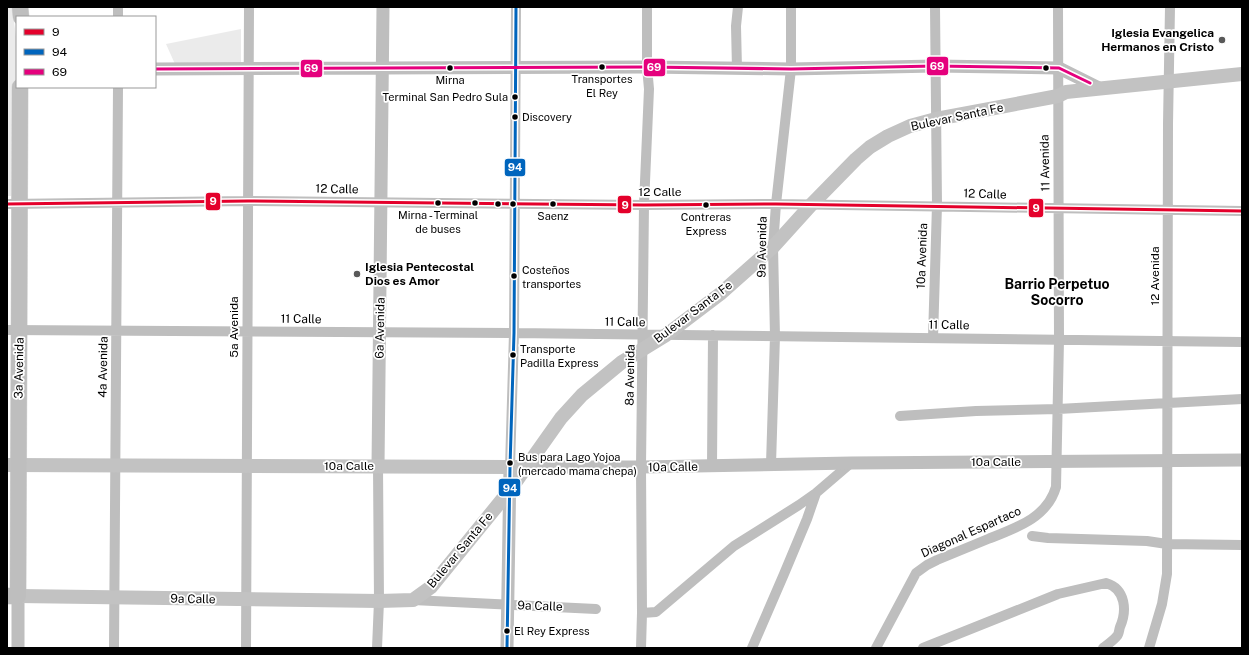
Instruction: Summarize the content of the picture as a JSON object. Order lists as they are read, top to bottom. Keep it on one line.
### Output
{"streets":{"main road":["Bulevar Santa Fe","3a Avenida","10a Calle","9a Calle"],"street":["11 Avenida","12 Calle","9a Avenida","10a Avenida","12 Avenida","11 Calle","5a Avenida","6a Avenida","4a Avenida","8a Avenida","Diagonal Espartaco"]},"crossings":[["Bulevar Santa Fe","11 Avenida"],["Bulevar Santa Fe","12 Calle"],["Bulevar Santa Fe","9a Avenida"],["Bulevar Santa Fe","10a Avenida"],["Bulevar Santa Fe","12 Avenida"],["Bulevar Santa Fe","11 Calle"],["Bulevar Santa Fe","8a Avenida"],["Bulevar Santa Fe","10a Calle"],["Bulevar Santa Fe","9a Calle"],["11 Avenida","12 Calle"],["11 Avenida","11 Calle"],["11 Avenida","10a Calle"],["11 Avenida","Diagonal Espartaco"],["12 Calle","9a Avenida"],["12 Calle","10a Avenida"],["12 Calle","12 Avenida"],["12 Calle","5a Avenida"],["12 Calle","6a Avenida"],["12 Calle","4a Avenida"],["12 Calle","3a Avenida"],["12 Calle","8a Avenida"],["9a Avenida","11 Calle"],["9a Avenida","10a Calle"],["10a Avenida","11 Calle"],["12 Avenida","11 Calle"],["12 Avenida","10a Calle"],["11 Calle","5a Avenida"],["11 Calle","6a Avenida"],["11 Calle","4a Avenida"],["11 Calle","3a Avenida"],["11 Calle","8a Avenida"],["5a Avenida","10a Calle"],["5a Avenida","9a Calle"],["6a Avenida","10a Calle"],["6a Avenida","9a Calle"],["4a Avenida","10a Calle"],["4a Avenida","9a Calle"],["3a Avenida","10a Calle"],["3a Avenida","9a Calle"],["8a Avenida","10a Calle"],["10a Calle","Diagonal Espartaco"]],"districts":["Barrio Perpetuo Socorro"],"places":["Iglesia Evangelica Hermanos en Cristo","Transportes El Rey","Mirna","Terminal San Pedro Sula","Discovery","Mirna - Terminal de buses","Saenz","Contreras Express","Iglesia Pentecostal Dios es Amor","Costeños transportes","Transporte Padilla Express","Bus para Lago Yojoa (mercado mama chepa)","El Rey Express"],"lines":["transit line 94","transit line 69","transit line 9"],"legend":["9","94","69"]}
